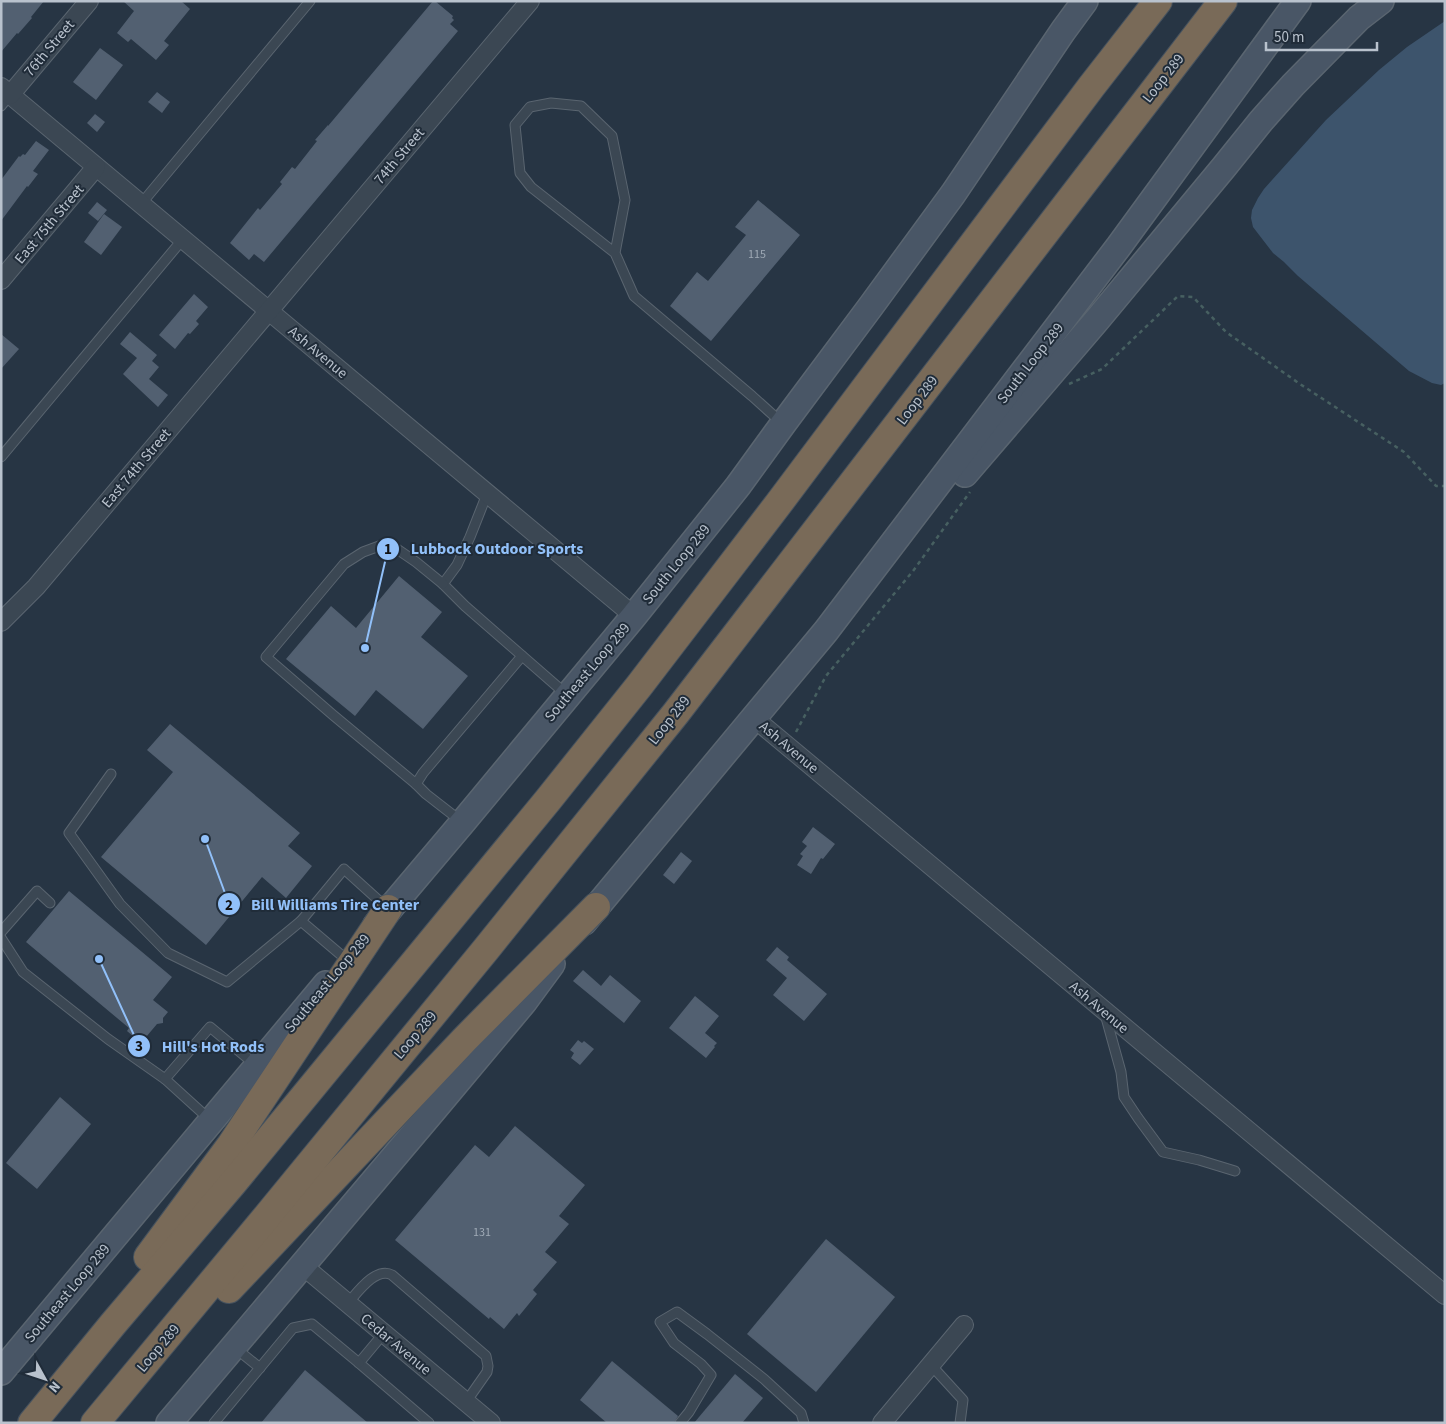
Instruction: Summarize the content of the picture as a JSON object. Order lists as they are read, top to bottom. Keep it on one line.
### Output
{"streets":{"highway":["Loop 289"],"main road":["South Loop 289","Southeast Loop 289"],"street":["76th Street","74th Street","East 75th Street","Ash Avenue","East 74th Street","Cedar Avenue"]},"crossings":[["76th Street","Ash Avenue"],["74th Street","Ash Avenue"],["74th Street","East 74th Street"],["East 75th Street","Ash Avenue"],["Ash Avenue","South Loop 289"],["Ash Avenue","East 74th Street"],["Ash Avenue","Southeast Loop 289"],["South Loop 289","Southeast Loop 289"]],"places":["Lubbock Outdoor Sports","Bill Williams Tire Center","Hill's Hot Rods"],"house_numbers":["115","131"],"scale_bar":"50 m","north":"bottom right"}
